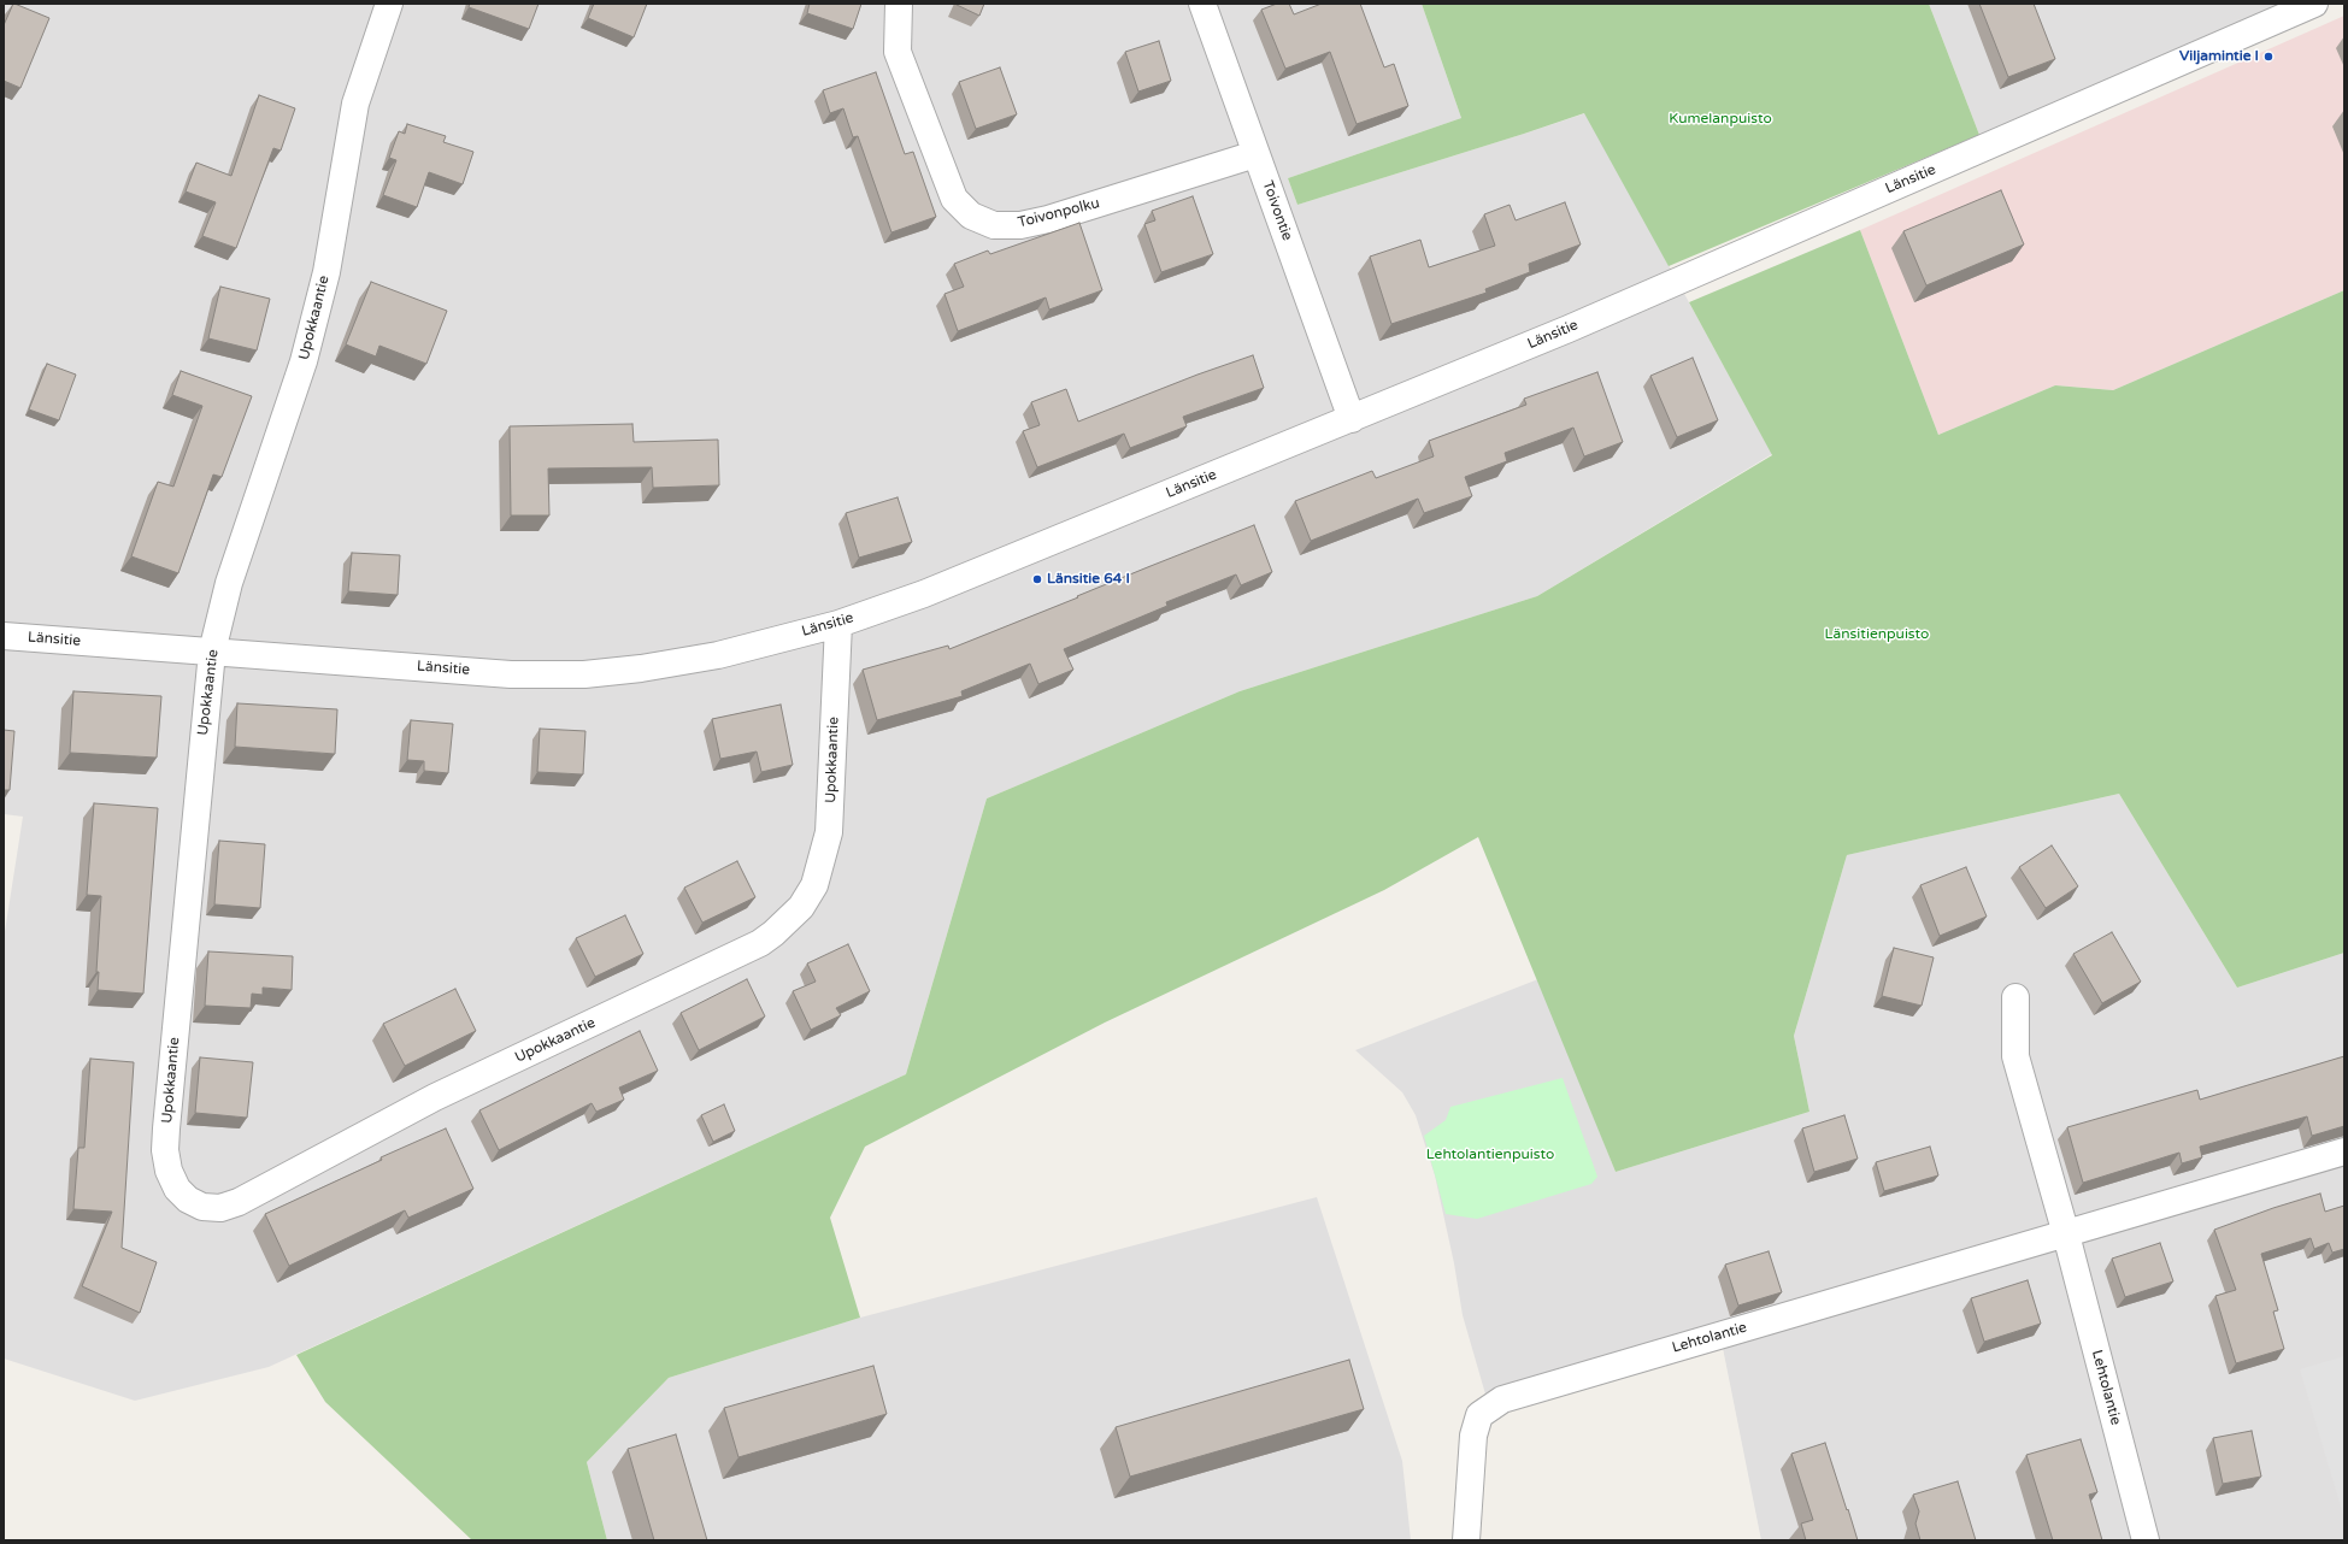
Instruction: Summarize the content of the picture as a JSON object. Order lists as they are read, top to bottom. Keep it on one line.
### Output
{"streets":{"street":["Länsitie","Toivontie","Toivonpolku","Upokkaantie","Lehtolantie"]},"crossings":[["Länsitie","Toivontie"],["Länsitie","Upokkaantie"],["Toivontie","Toivonpolku"]],"parks":["Kumelanpuisto","Länsitienpuisto","Lehtolantienpuisto"],"places":["Viljamintie I","Länsitie 64 I"]}
